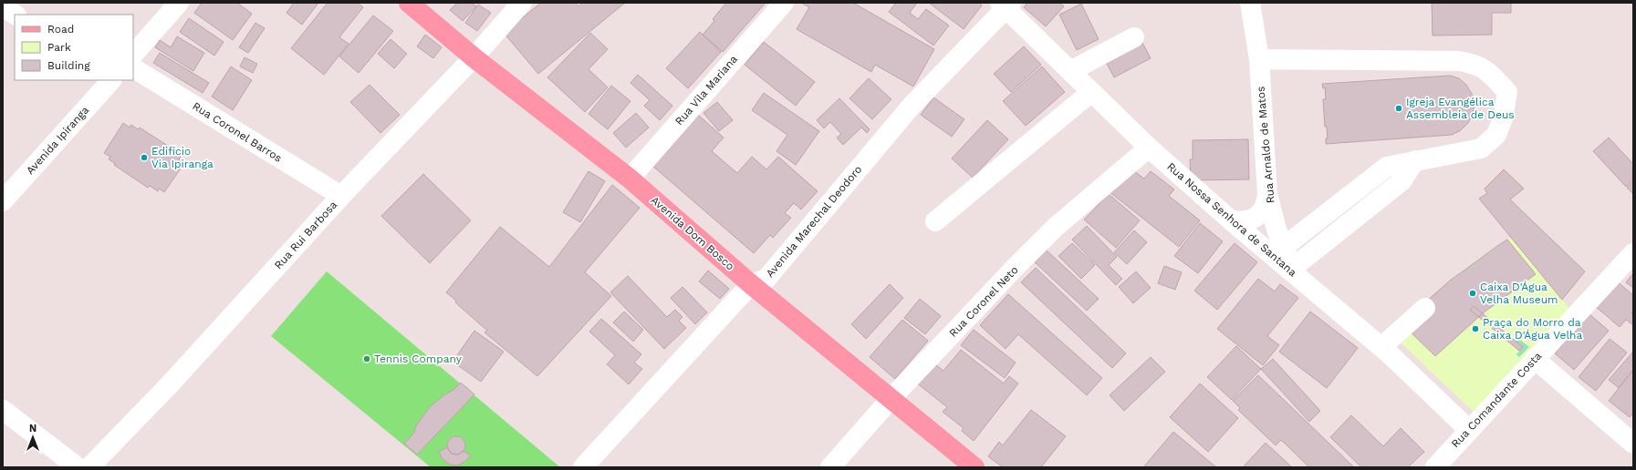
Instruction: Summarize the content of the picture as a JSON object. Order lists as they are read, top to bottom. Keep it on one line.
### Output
{"streets":{"main road":["Avenida Dom Bosco"],"street":["Rua Vila Mariana","Rua Coronel Barros","Avenida Ipiranga","Rua Arnaldo de Matos","Rua Nossa Senhora de Santana","Avenida Marechal Deodoro","Rua Rui Barbosa","Rua Coronel Neto","Rua Comandante Costa"]},"crossings":[["Rua Vila Mariana","Avenida Dom Bosco"],["Rua Coronel Barros","Rua Rui Barbosa"],["Rua Arnaldo de Matos","Rua Nossa Senhora de Santana"],["Rua Nossa Senhora de Santana","Avenida Marechal Deodoro"],["Rua Nossa Senhora de Santana","Rua Coronel Neto"],["Rua Nossa Senhora de Santana","Rua Comandante Costa"],["Avenida Marechal Deodoro","Avenida Dom Bosco"],["Avenida Dom Bosco","Rua Rui Barbosa"],["Avenida Dom Bosco","Rua Coronel Neto"]],"places":["Igreja Evangélica Assembleia de Deus","Edifício Via Ipiranga","Caixa D'Água Velha Museum","Praça do Morro da Caixa D'Água Velha","Tennis Company"],"legend":["Road","Park","Building"],"north":"top"}
